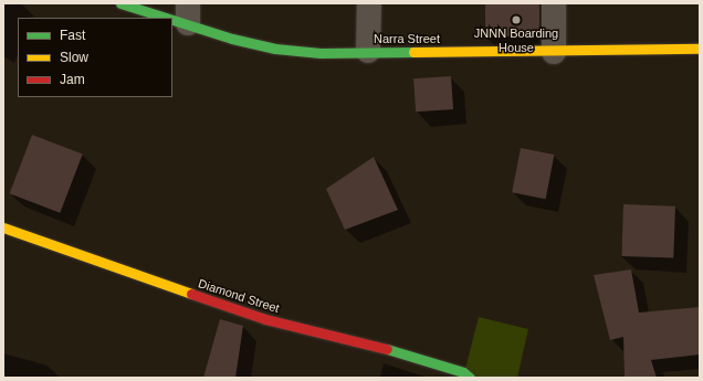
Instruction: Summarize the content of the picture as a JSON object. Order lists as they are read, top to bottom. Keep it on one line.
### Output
{"streets":{"street":["Narra Street","Diamond Street"]},"places":["JNNN Boarding House"],"legend":["Fast","Slow","Jam"]}
